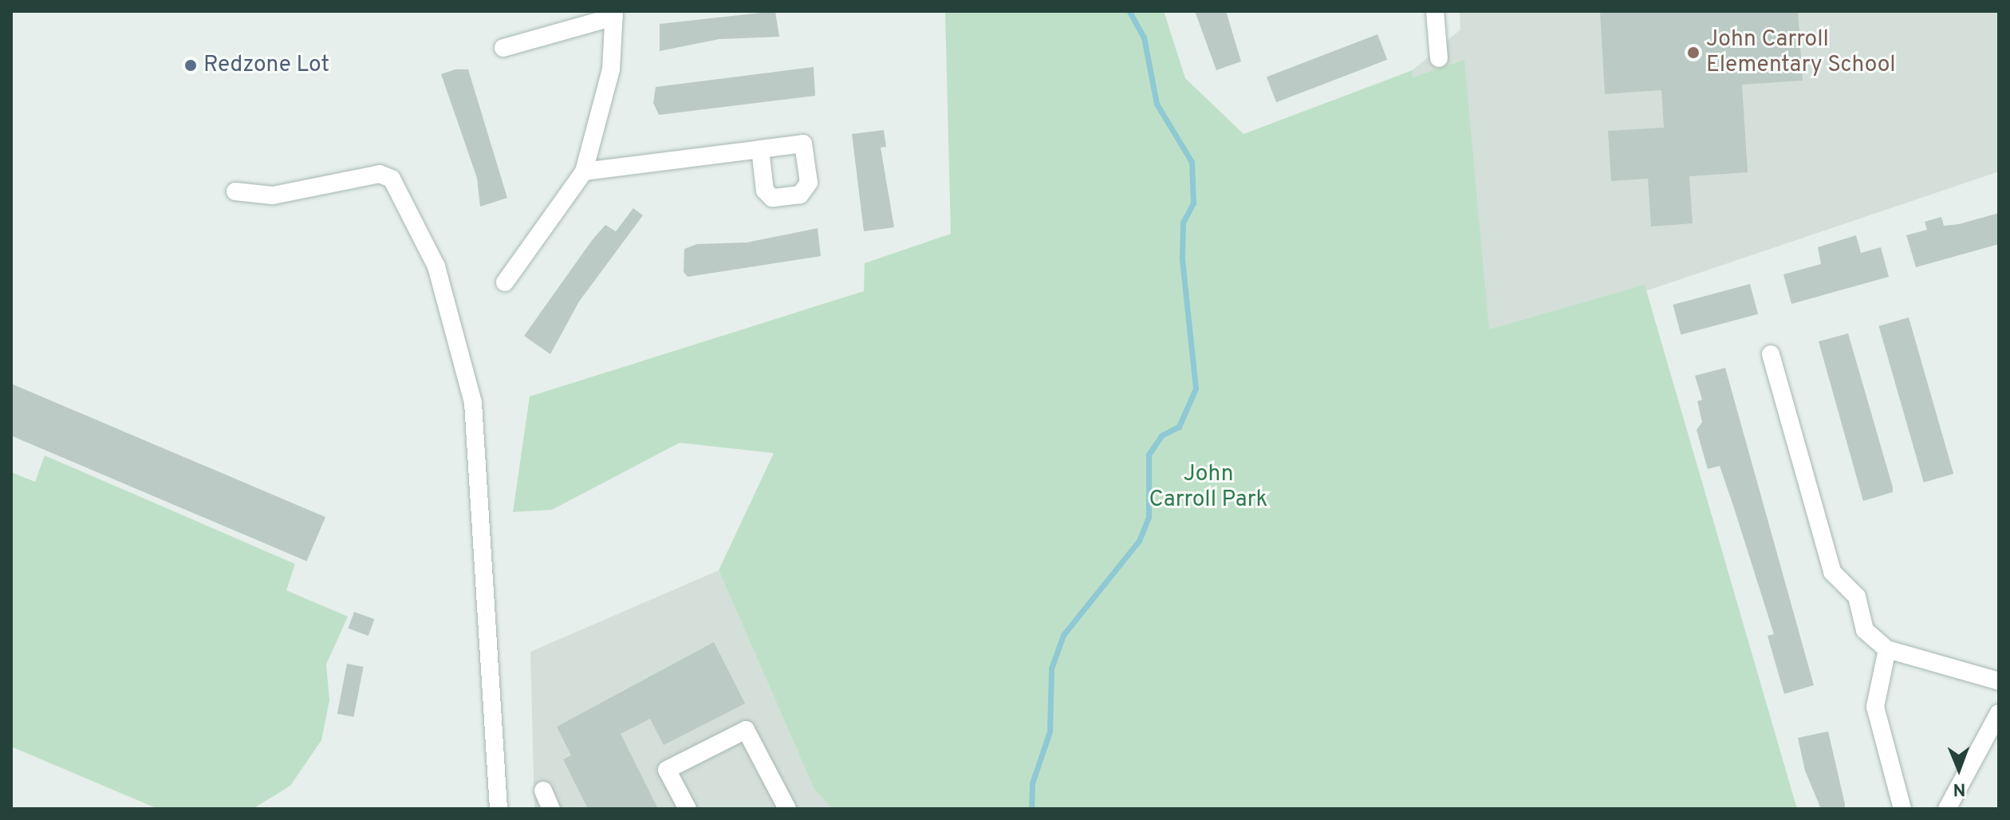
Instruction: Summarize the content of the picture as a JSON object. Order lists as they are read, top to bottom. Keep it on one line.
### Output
{"parks":["John Carroll Park"],"places":["John Carroll Elementary School","Redzone Lot"],"north":"bottom"}
